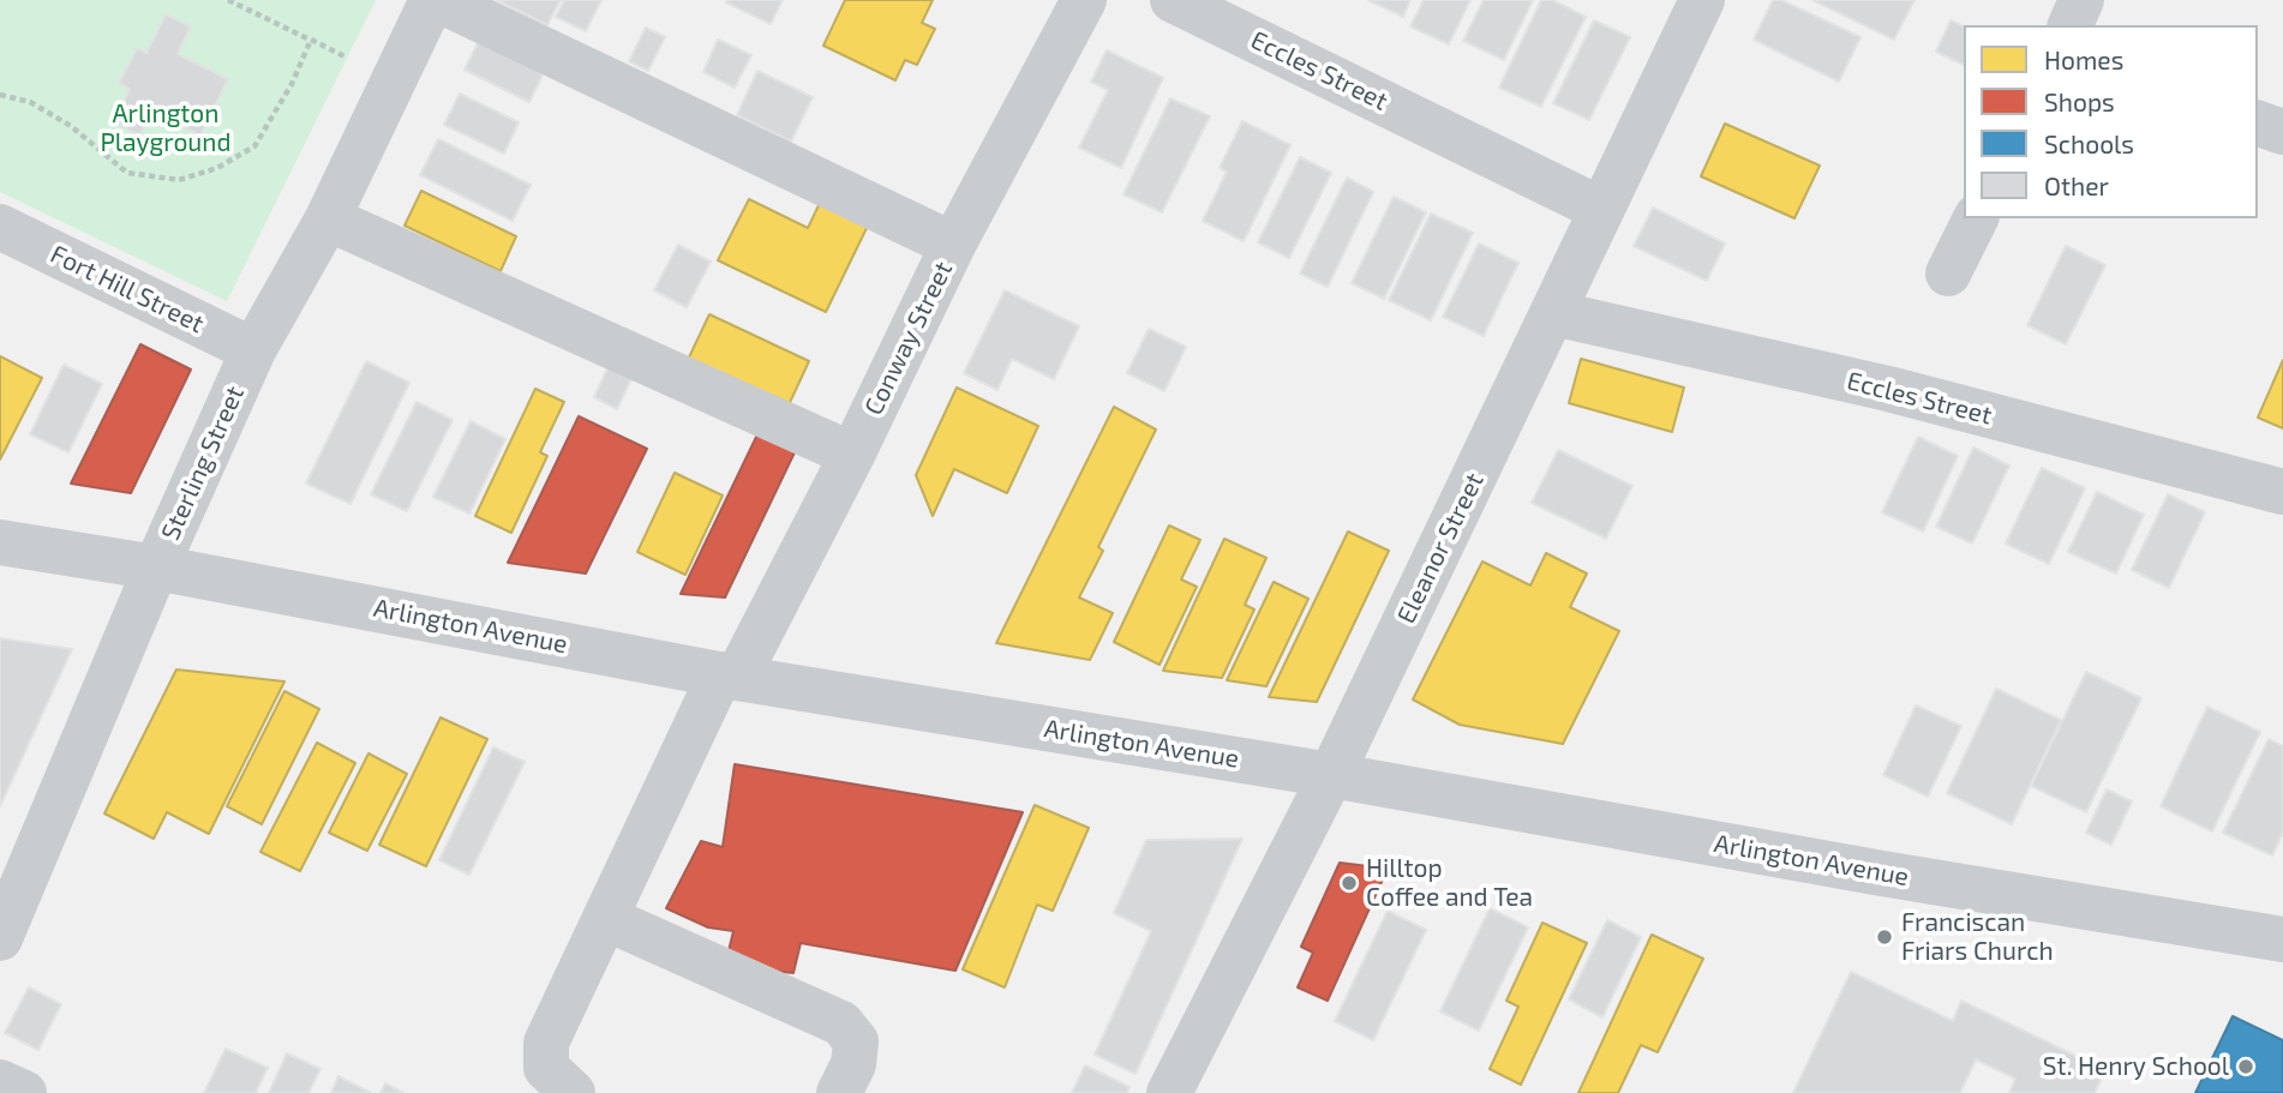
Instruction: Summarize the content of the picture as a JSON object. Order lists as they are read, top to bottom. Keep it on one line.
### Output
{"streets":{"street":["Eccles Street","Fort Hill Street","Conway Street","Sterling Street","Eleanor Street","Arlington Avenue"]},"crossings":[["Eccles Street","Eleanor Street"],["Fort Hill Street","Sterling Street"],["Conway Street","Arlington Avenue"],["Sterling Street","Arlington Avenue"],["Eleanor Street","Arlington Avenue"]],"parks":["Arlington Playground"],"places":["Hilltop Coffee and Tea","Franciscan Friars Church","St. Henry School"],"legend":["Homes","Shops","Schools","Other"]}
